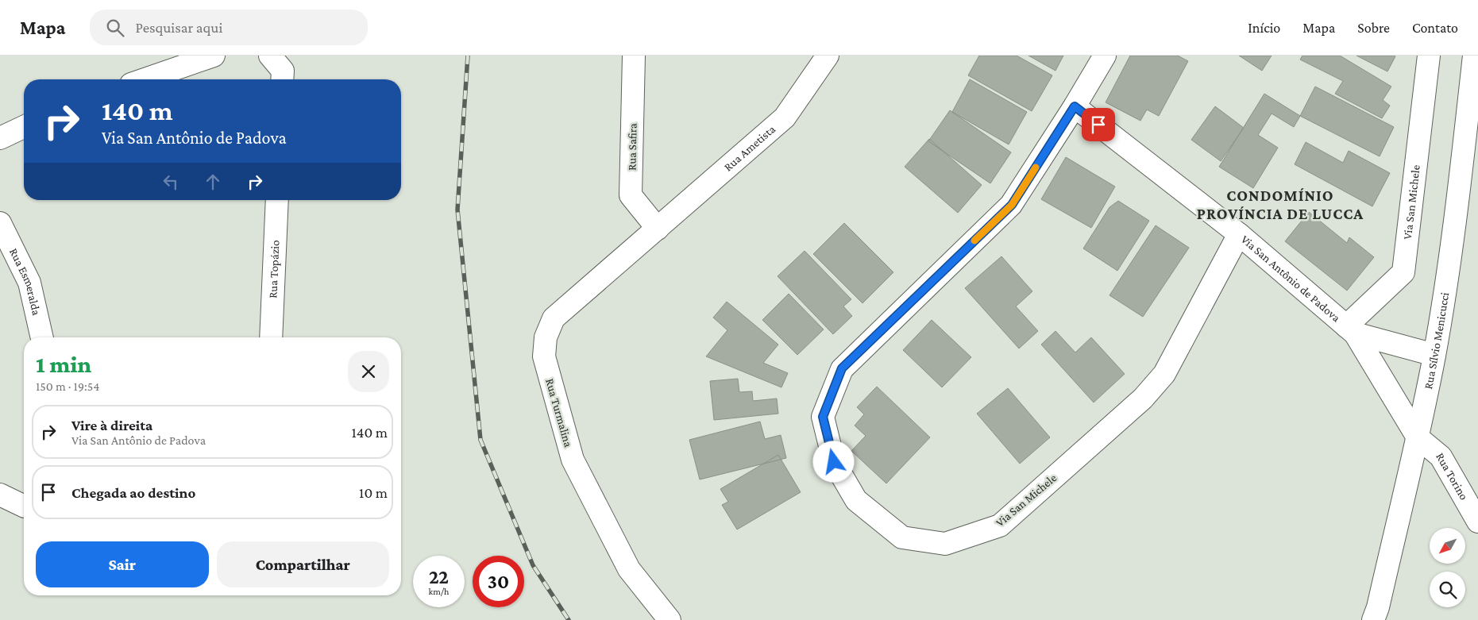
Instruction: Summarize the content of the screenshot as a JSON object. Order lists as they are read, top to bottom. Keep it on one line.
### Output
{"streets":{"street":["Rua Safira","Rua Ametista","Via San Michele","Rua Topázio","Via San Antônio de Padova","Rua Esmeralda","Rua Sílvio Menicucci","Rua Turmalina","Rua Torino"]},"crossings":[["Rua Safira","Rua Ametista"],["Rua Safira","Rua Turmalina"],["Rua Ametista","Rua Turmalina"],["Via San Michele","Via San Antônio de Padova"],["Via San Michele","Rua Torino"],["Via San Antônio de Padova","Rua Torino"],["Rua Sílvio Menicucci","Rua Torino"]],"districts":["CONDOMÍNIO PROVÍNCIA DE LUCCA"],"north":"bottom left","page":{"header":"Mapa","search":"Pesquisar aqui","nav":["Início","Mapa","Sobre","Contato"],"turn":["140 m","Via San Antônio de Padova"],"heading":["1 min","150 m · 19:54"],"list":[{"name":"Vire à direita","note":"Via San Antônio de Padova","value":"140 m"},{"name":"Chegada ao destino","value":"10 m"}],"buttons":["Sair","Compartilhar"],"speed":"22 km/h","limit":"30"}}
